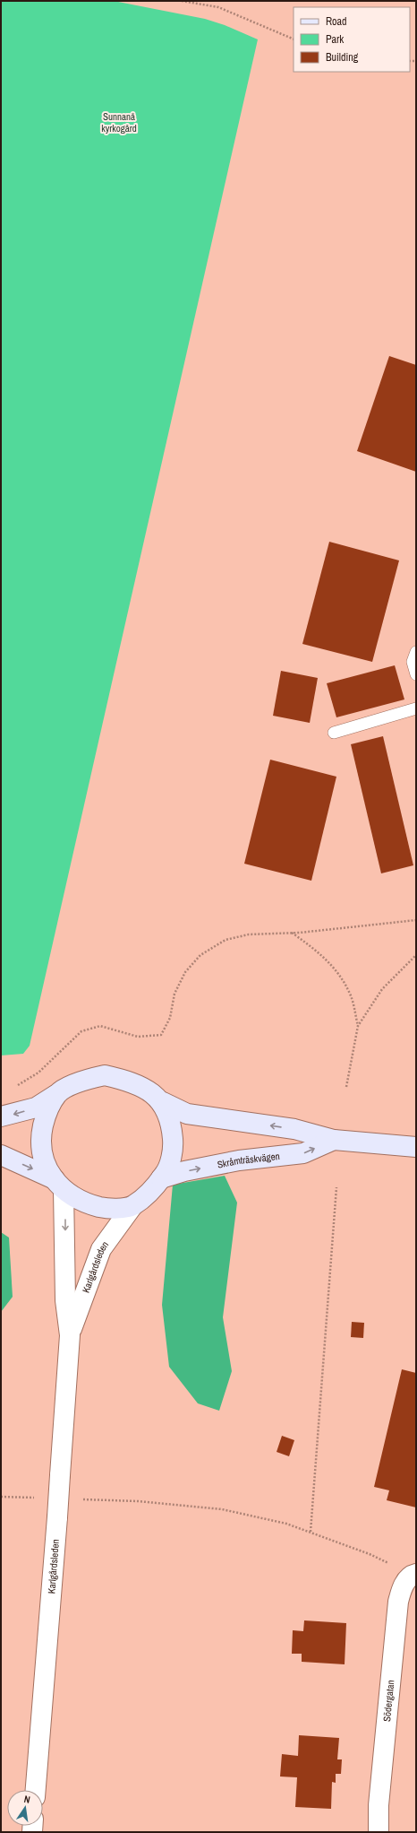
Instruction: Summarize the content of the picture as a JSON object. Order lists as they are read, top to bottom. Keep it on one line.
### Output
{"streets":{"main road":["Skråmträskvägen"],"street":["Karlgårdsleden","Södergatan"]},"parks":["Sunnanå kyrkogård"],"legend":["Road","Park","Building"],"north":"top"}
